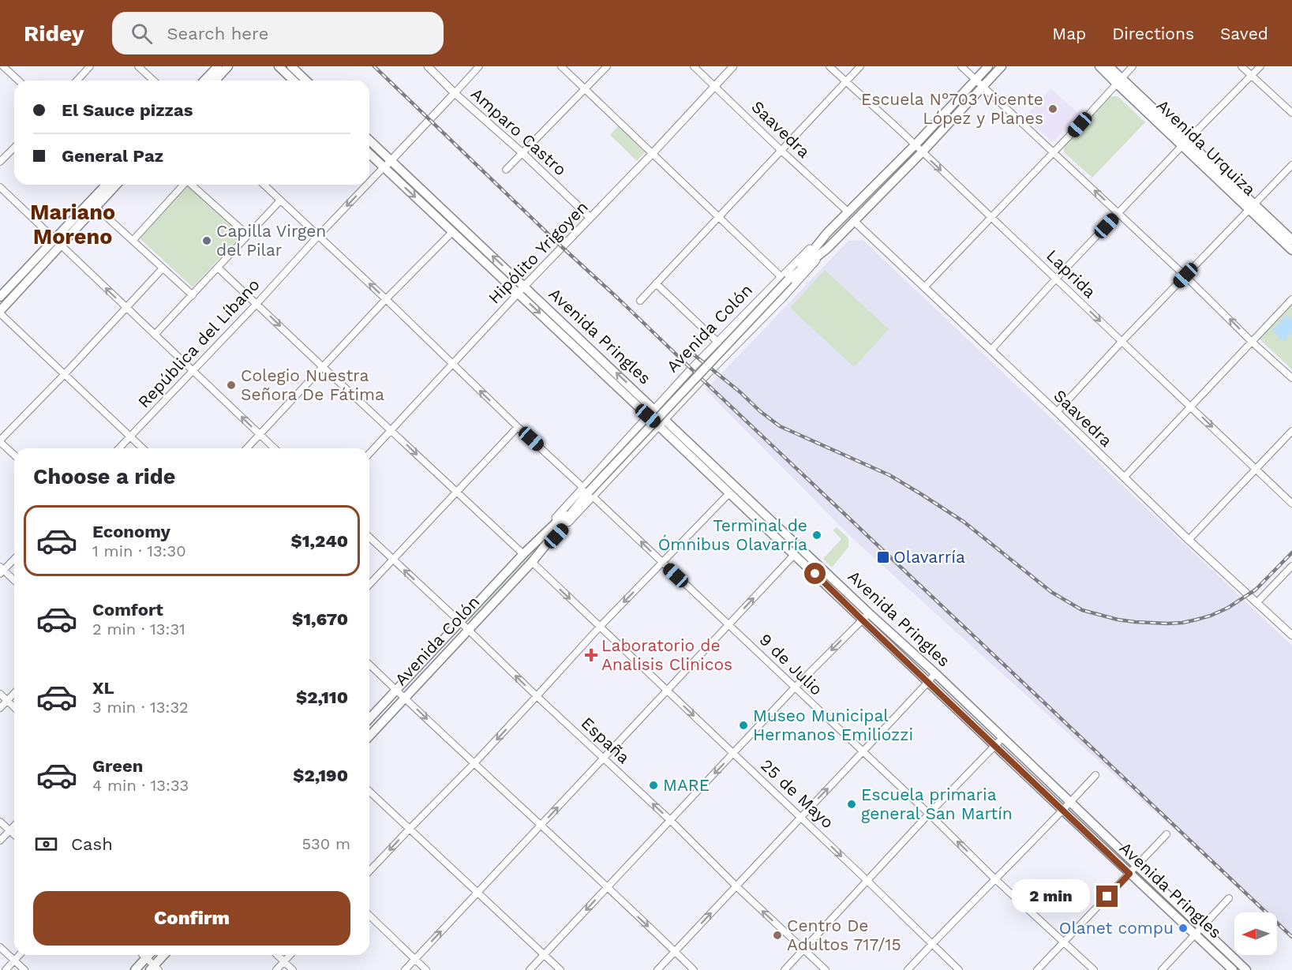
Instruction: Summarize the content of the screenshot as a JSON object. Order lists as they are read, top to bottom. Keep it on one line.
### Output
{"streets":{"main road":["Avenida Urquiza","Avenida Colón","Avenida Pringles"],"street":["Saavedra","Amparo Castro","Hipólito Yrigoyen","Laprida","República del Líbano","9 de Julio","España","25 de Mayo"]},"crossings":[["Saavedra","Hipólito Yrigoyen"],["Saavedra","Avenida Colón"],["Amparo Castro","Hipólito Yrigoyen"],["Amparo Castro","República del Líbano"],["Hipólito Yrigoyen","Avenida Pringles"],["Hipólito Yrigoyen","9 de Julio"],["Laprida","Avenida Colón"],["Avenida Colón","Avenida Pringles"],["Avenida Colón","9 de Julio"],["Avenida Colón","España"],["Avenida Colón","25 de Mayo"],["Avenida Pringles","República del Líbano"],["República del Líbano","9 de Julio"]],"one_way":["Laprida","España","25 de Mayo"],"districts":["Mariano Moreno"],"places":{"other":["Escuela N°703 Vicente López y Planes","Capilla Virgen del Pilar","Colegio Nuestra Señora De Fátima","Terminal de Ómnibus Olavarría","Museo Municipal Hermanos Emiliozzi","MARE","Escuela primaria general San Martín","Olanet compu","Centro De Adultos 717/15"],"transit":["Olavarría"],"health":["Laboratorio de Analisis Clinicos"]},"north":"left","page":{"header":"Ridey","search":"Search here","nav":["Map","Directions","Saved"],"banner":["El Sauce pizzas","General Paz"],"heading":"Choose a ride","list":[{"name":"Economy","note":"1 min · 13:30","value":"$1,240"},{"name":"Comfort","note":"2 min · 13:31","value":"$1,670"},{"name":"XL","note":"3 min · 13:32","value":"$2,110"},{"name":"Green","note":"4 min · 13:33","value":"$2,190"}],"pay":["Cash","530 m"],"bubble":"2 min","buttons":"Confirm"}}
